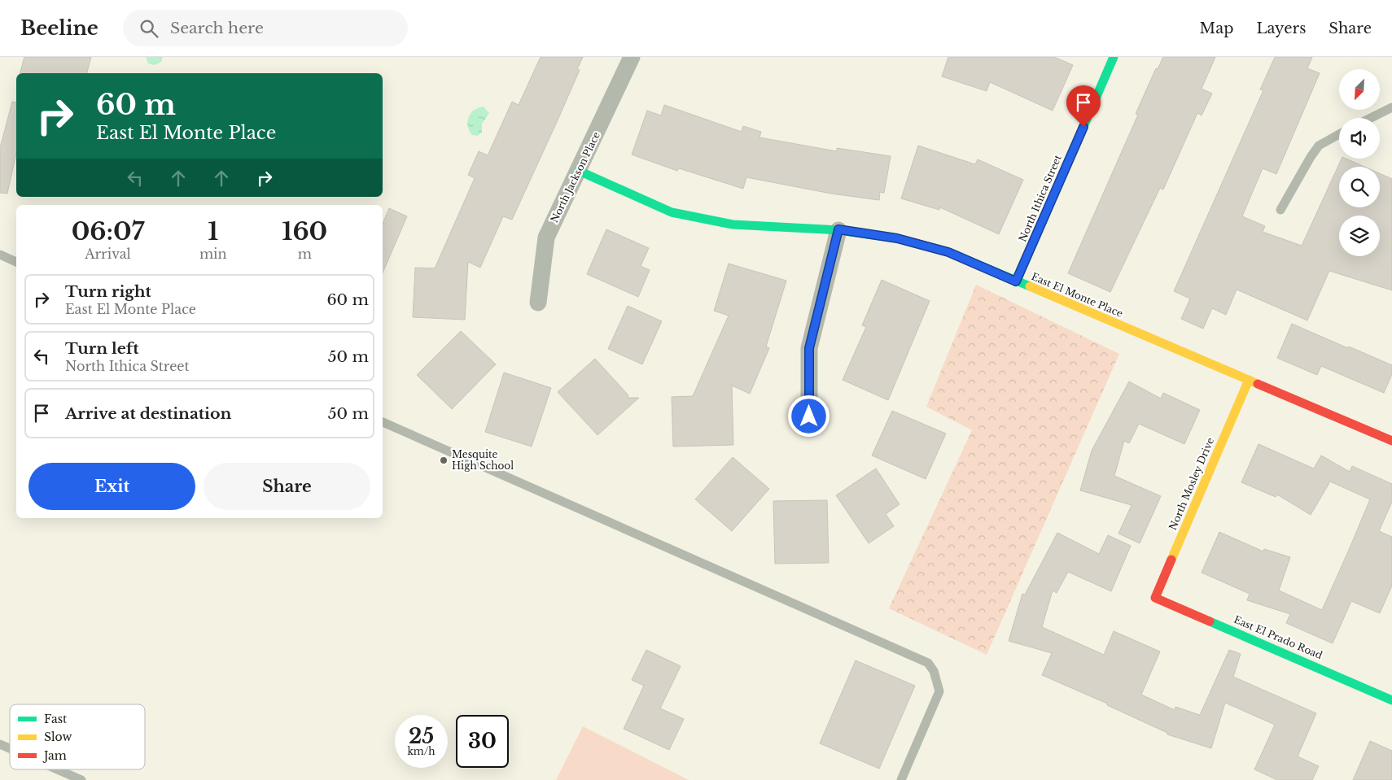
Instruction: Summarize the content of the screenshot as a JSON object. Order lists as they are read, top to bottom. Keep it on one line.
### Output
{"streets":{"street":["North Jackson Place","North Ithica Street","East El Monte Place","North Mosley Drive","East El Prado Road"]},"crossings":[["North Jackson Place","East El Monte Place"],["North Ithica Street","East El Monte Place"],["East El Monte Place","North Mosley Drive"],["North Mosley Drive","East El Prado Road"]],"places":["Mesquite High School"],"legend":["Fast","Slow","Jam"],"north":"bottom left","page":{"header":"Beeline","search":"Search here","nav":["Map","Layers","Share"],"turn":["60 m","East El Monte Place"],"eta":["06:07","Arrival","1","min","160","m"],"list":[{"name":"Turn right","note":"East El Monte Place","value":"60 m"},{"name":"Turn left","note":"North Ithica Street","value":"50 m"},{"name":"Arrive at destination","value":"50 m"}],"buttons":["Exit","Share"],"speed":"25 km/h","limit":"30"}}
